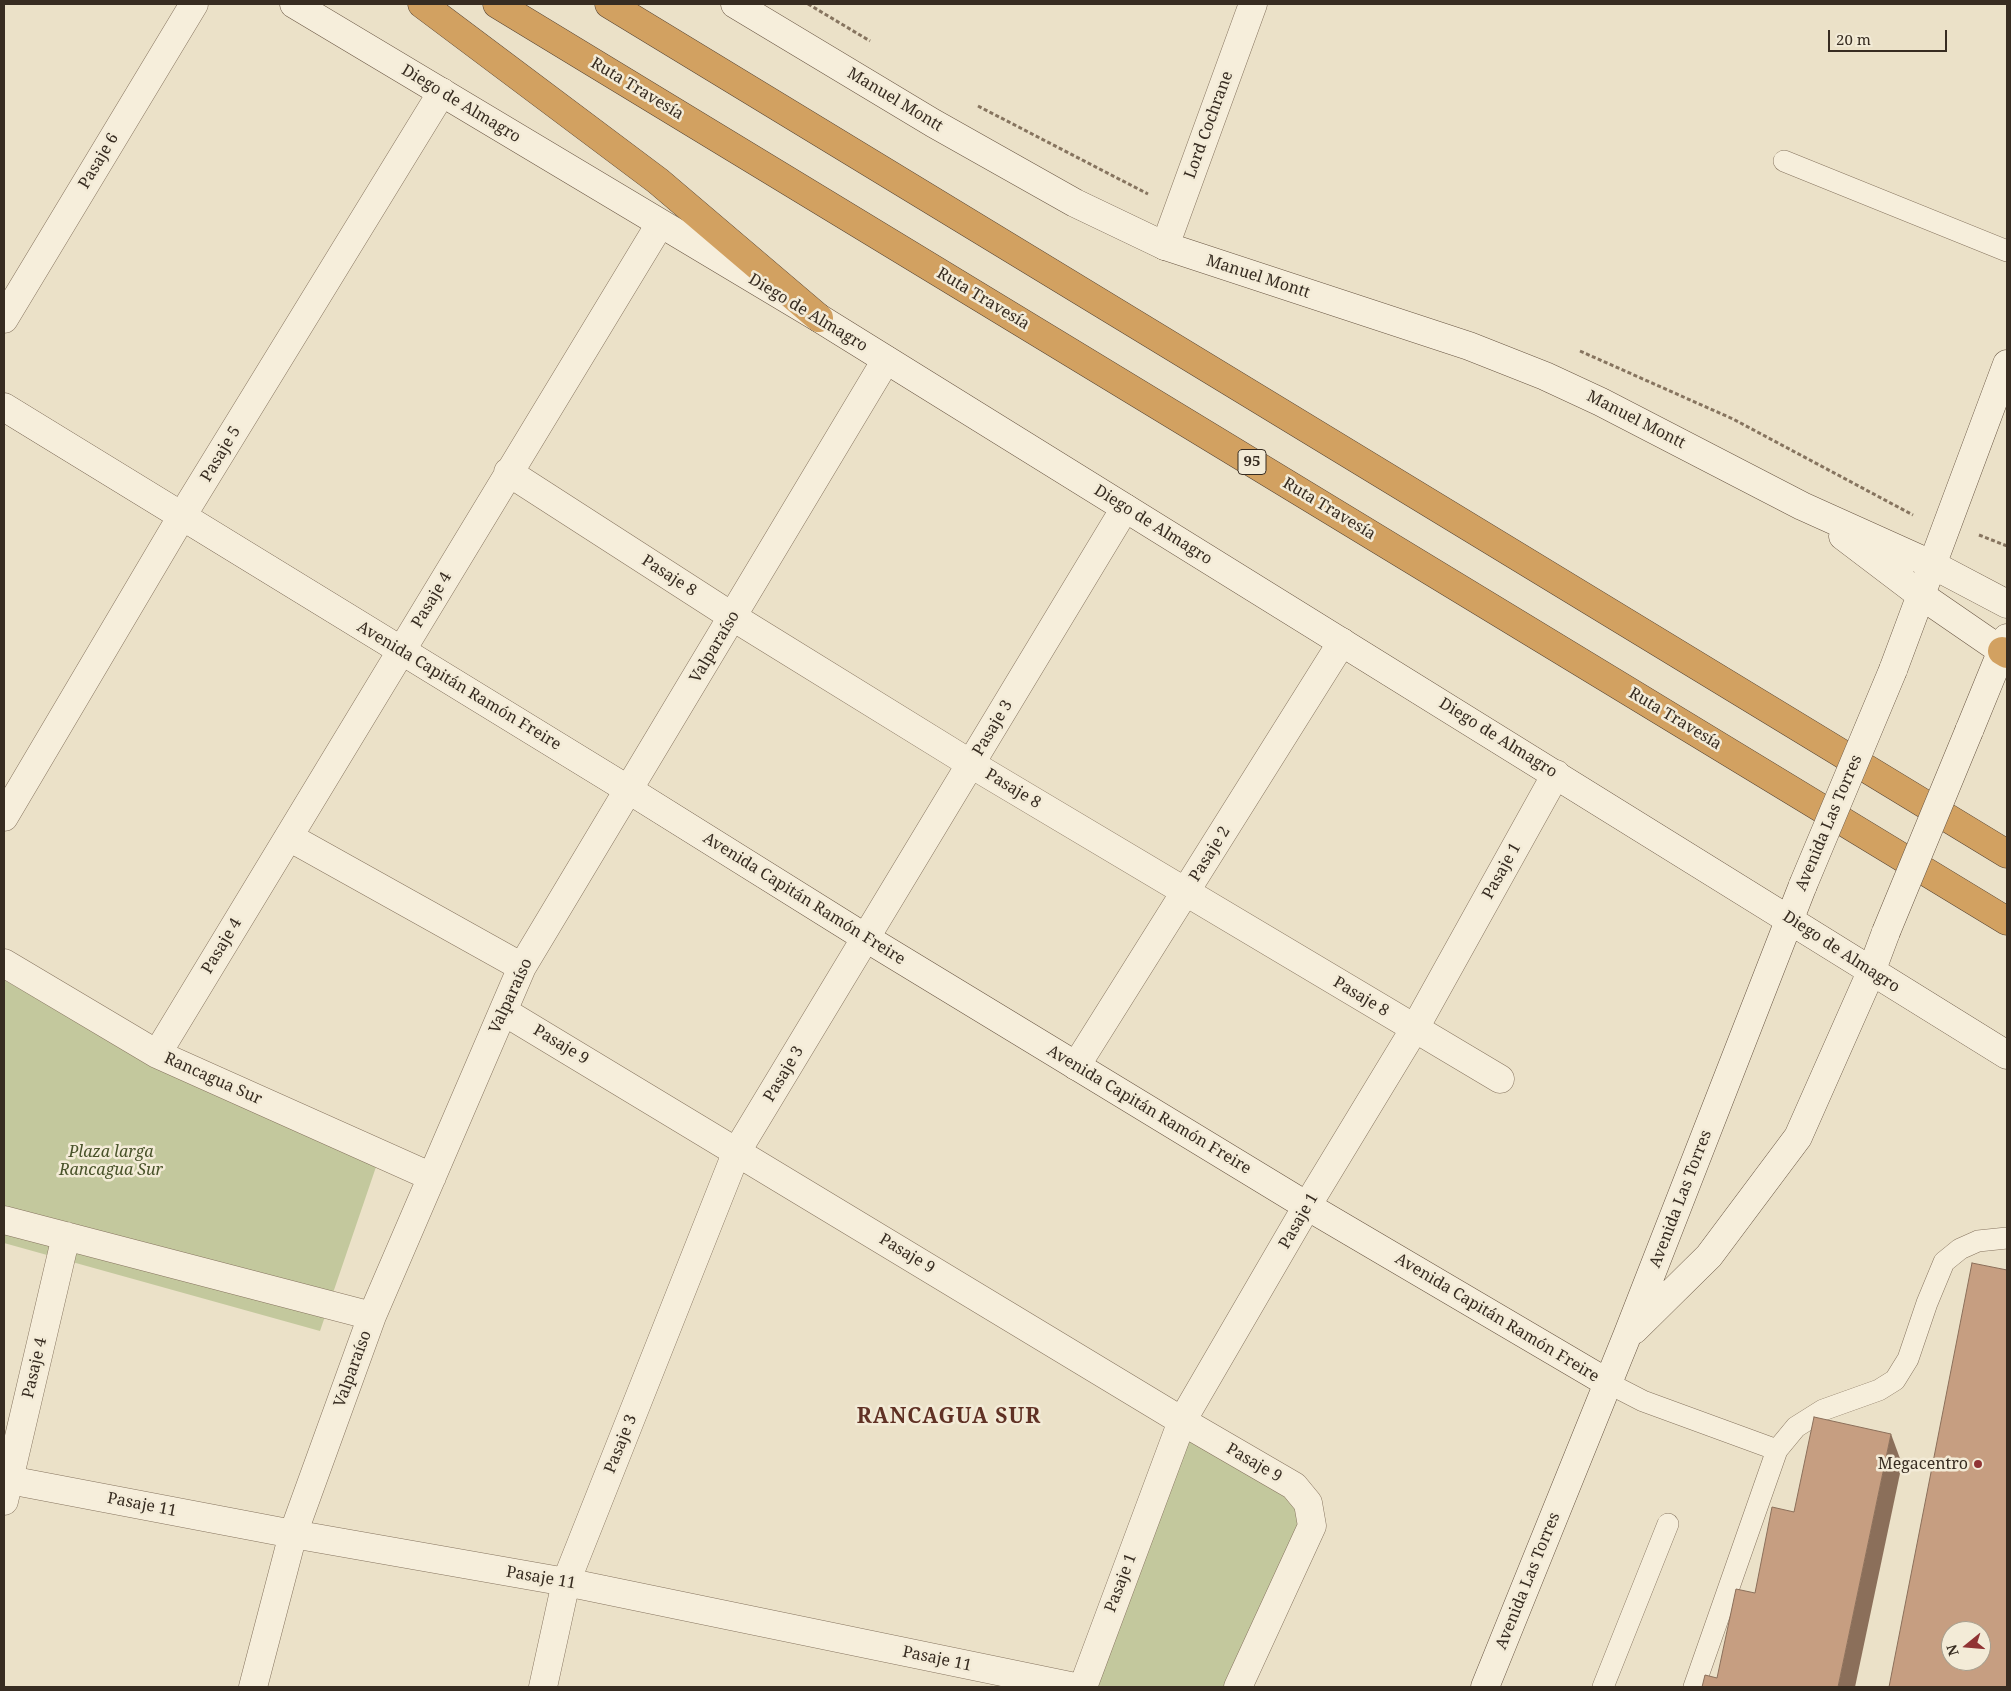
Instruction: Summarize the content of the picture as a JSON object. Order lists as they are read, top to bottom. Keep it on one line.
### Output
{"streets":{"highway":["Ruta Travesía","95"],"street":["Manuel Montt","Diego de Almagro","Lord Cochrane","Pasaje 6","Pasaje 5","Pasaje 8","Pasaje 4","Valparaíso","Avenida Capitán Ramón Freire","Pasaje 3","Avenida Las Torres","Pasaje 2","Pasaje 1","Pasaje 9","Rancagua Sur","Pasaje 11"]},"crossings":[["Manuel Montt","Lord Cochrane"],["Manuel Montt","Avenida Las Torres"],["Diego de Almagro","Pasaje 5"],["Diego de Almagro","Pasaje 4"],["Diego de Almagro","Valparaíso"],["Diego de Almagro","Pasaje 3"],["Diego de Almagro","Avenida Las Torres"],["Diego de Almagro","Pasaje 2"],["Diego de Almagro","Pasaje 1"],["Pasaje 5","Avenida Capitán Ramón Freire"],["Pasaje 8","Pasaje 4"],["Pasaje 8","Valparaíso"],["Pasaje 8","Pasaje 3"],["Pasaje 8","Pasaje 2"],["Pasaje 8","Pasaje 1"],["Pasaje 4","Avenida Capitán Ramón Freire"],["Pasaje 4","Rancagua Sur"],["Pasaje 4","Pasaje 11"],["Valparaíso","Avenida Capitán Ramón Freire"],["Valparaíso","Pasaje 9"],["Valparaíso","Rancagua Sur"],["Valparaíso","Pasaje 11"],["Avenida Capitán Ramón Freire","Pasaje 3"],["Avenida Capitán Ramón Freire","Avenida Las Torres"],["Avenida Capitán Ramón Freire","Pasaje 2"],["Avenida Capitán Ramón Freire","Pasaje 1"],["Pasaje 3","Pasaje 9"],["Pasaje 3","Pasaje 11"],["Pasaje 1","Pasaje 9"]],"districts":["RANCAGUA SUR"],"parks":["Plaza larga Rancagua Sur"],"places":["Megacentro"],"scale_bar":"20 m","north":"left"}
